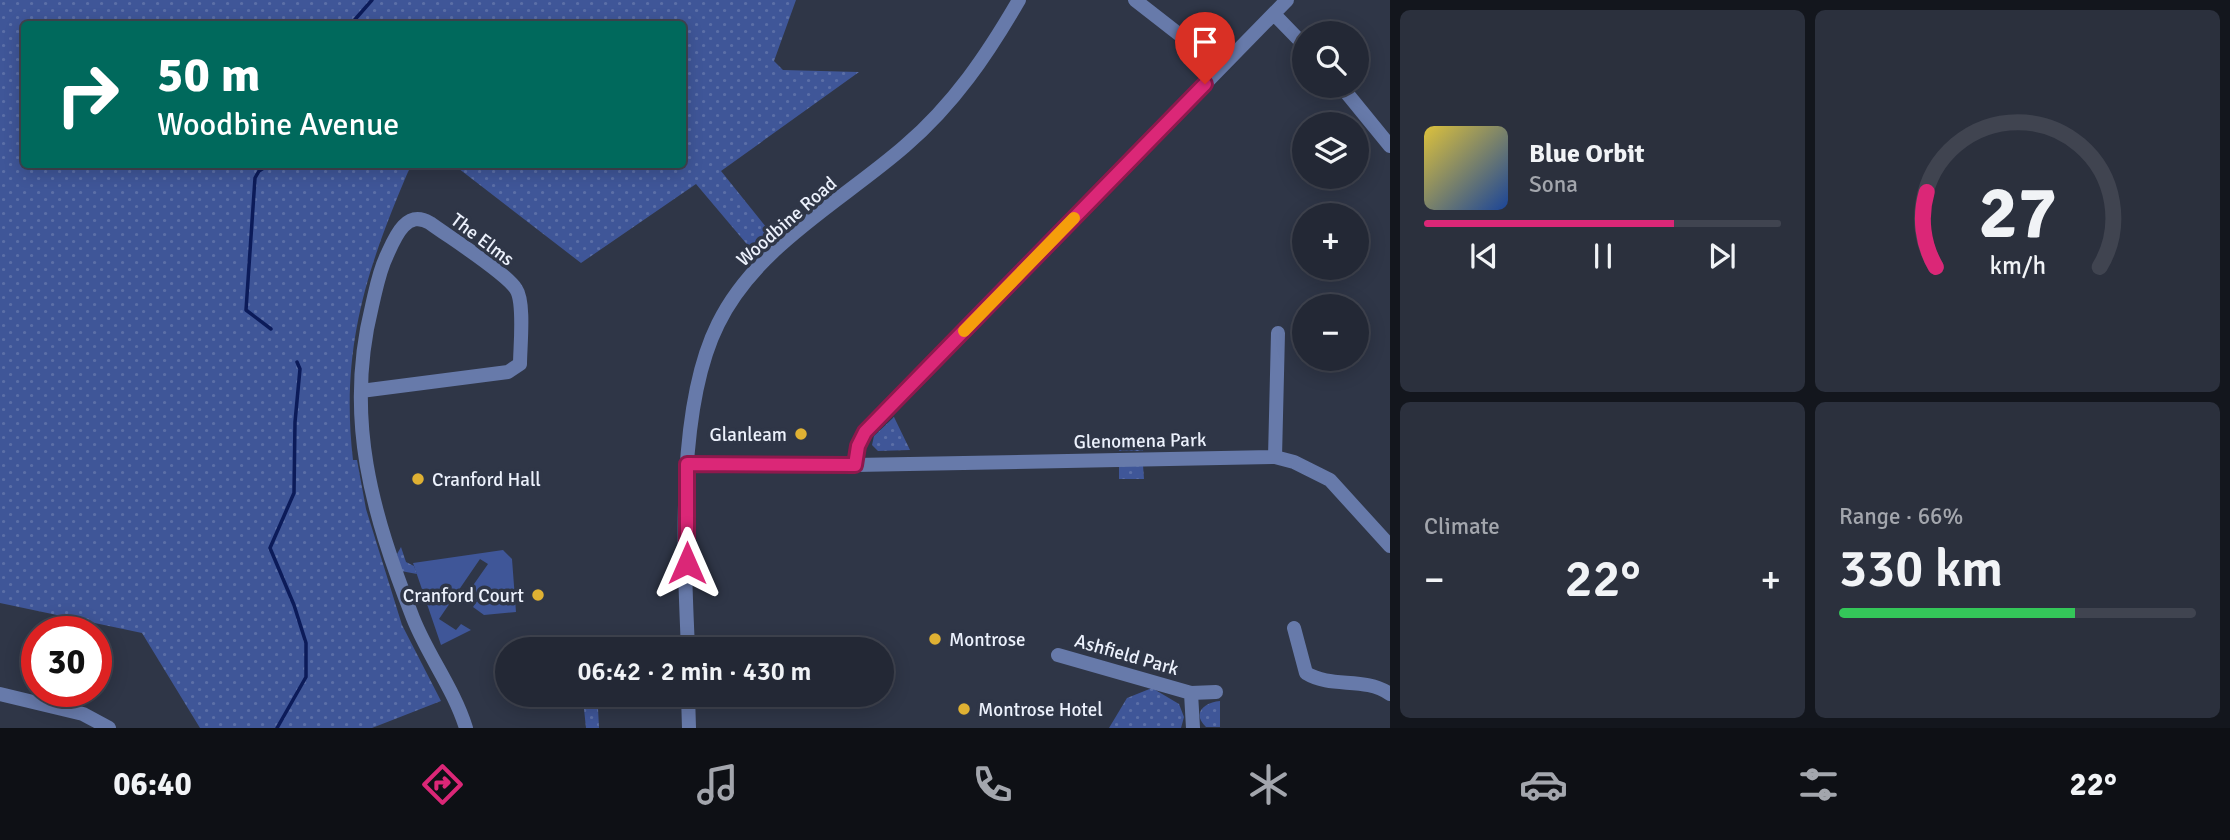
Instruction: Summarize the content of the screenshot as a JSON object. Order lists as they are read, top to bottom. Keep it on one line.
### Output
{"streets":{"street":["Woodbine Road","The Elms","Glenomena Park","Ashfield Park"]},"crossings":[["Woodbine Road","Glenomena Park"]],"places":["Glanleam","Cranford Hall","Cranford Court","Montrose","Montrose Hotel"],"page":{"map_buttons":["+","−"],"turn":["50 m","Woodbine Avenue"],"song":["Blue Orbit","Sona"],"tile":["Climate",["Range · 66%","330 km"]],"heat":["−","22°","+"],"limit":"30","trip":"06:42 · 2 min · 430 m","tabs":["06:40","22°"],"gauge":["27","km/h"]}}
